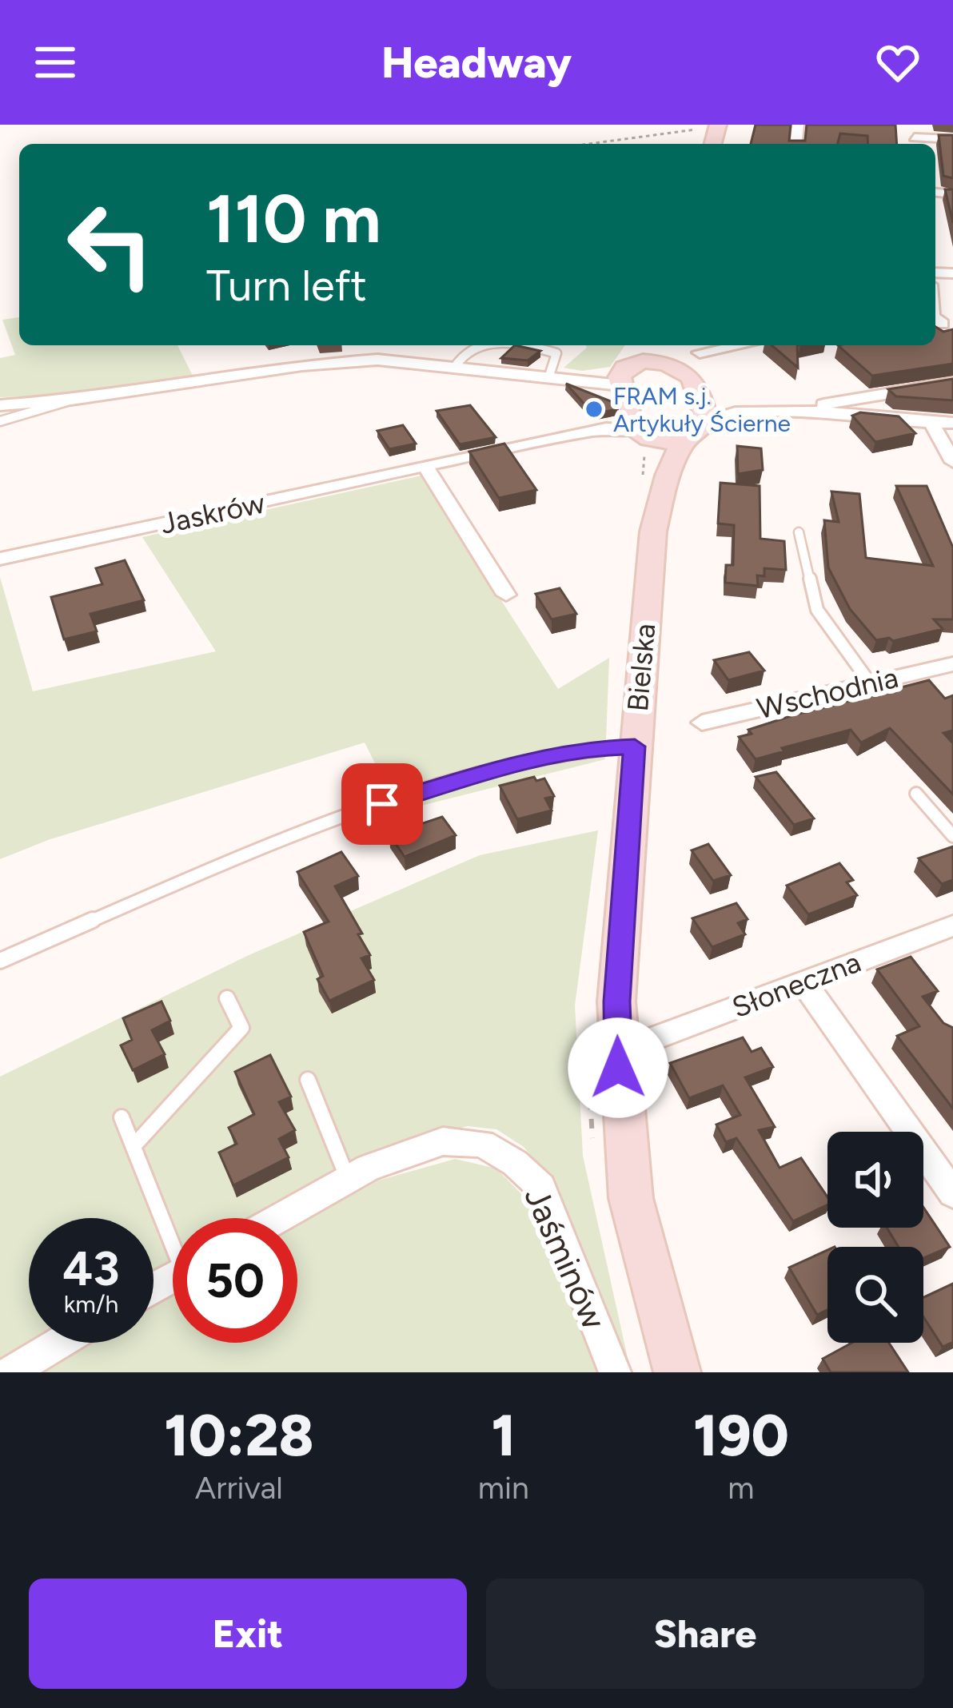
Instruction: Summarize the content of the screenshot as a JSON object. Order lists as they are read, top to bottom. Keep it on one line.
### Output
{"streets":{"main road":["Bielska"],"street":["Jaskrów","Wschodnia","Słoneczna","Jaśminów"]},"crossings":[["Jaskrów","Bielska"]],"places":["FRAM s.j. Artykuły Ścierne"],"page":{"header":"Headway","turn":["110 m","Turn left"],"speed":"43 km/h","limit":"50","eta":["10:28","Arrival","1","min","190","m"],"buttons":["Exit","Share"]}}
